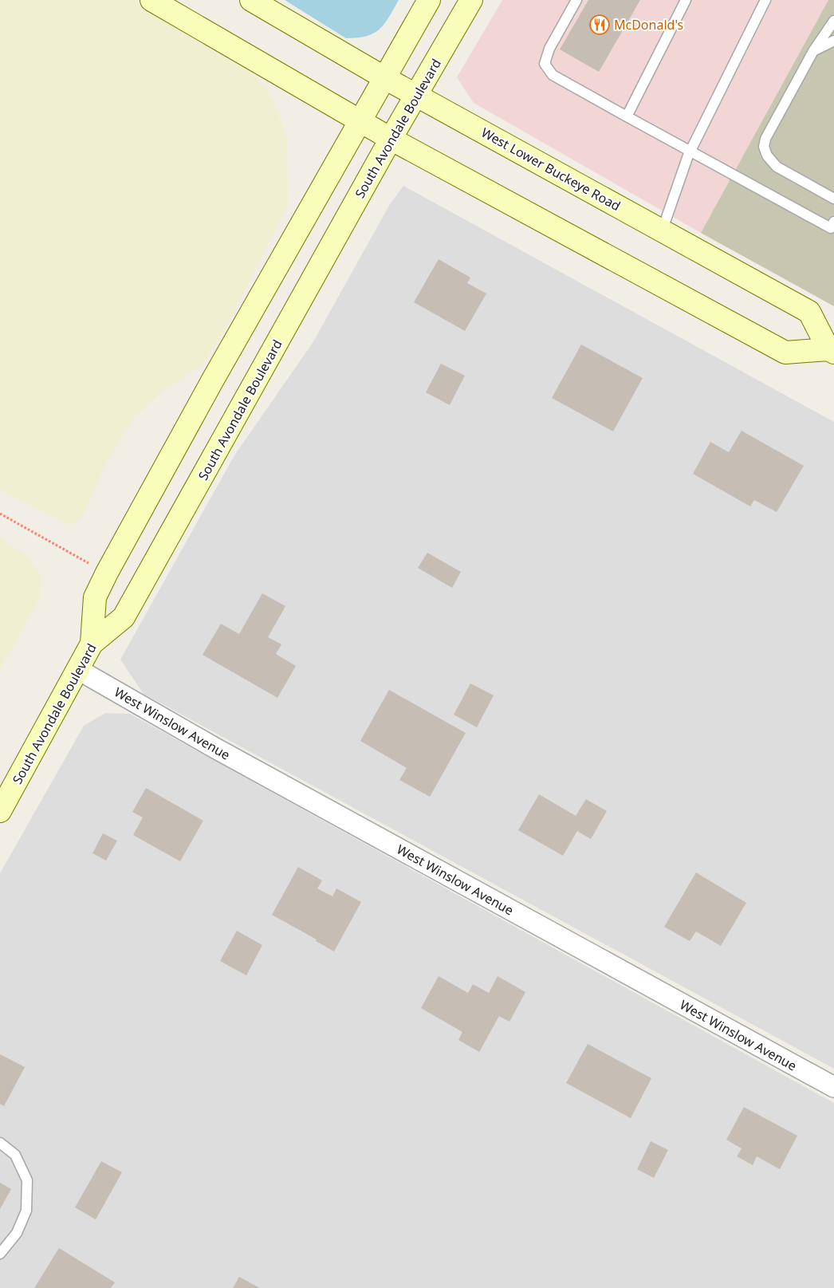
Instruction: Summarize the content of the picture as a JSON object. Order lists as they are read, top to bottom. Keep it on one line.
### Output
{"streets":{"main road":["South Avondale Boulevard","West Lower Buckeye Road"],"street":["West Winslow Avenue"]},"crossings":[["South Avondale Boulevard","West Lower Buckeye Road"],["South Avondale Boulevard","West Winslow Avenue"]],"places":{"restaurant":["McDonald's"]}}
